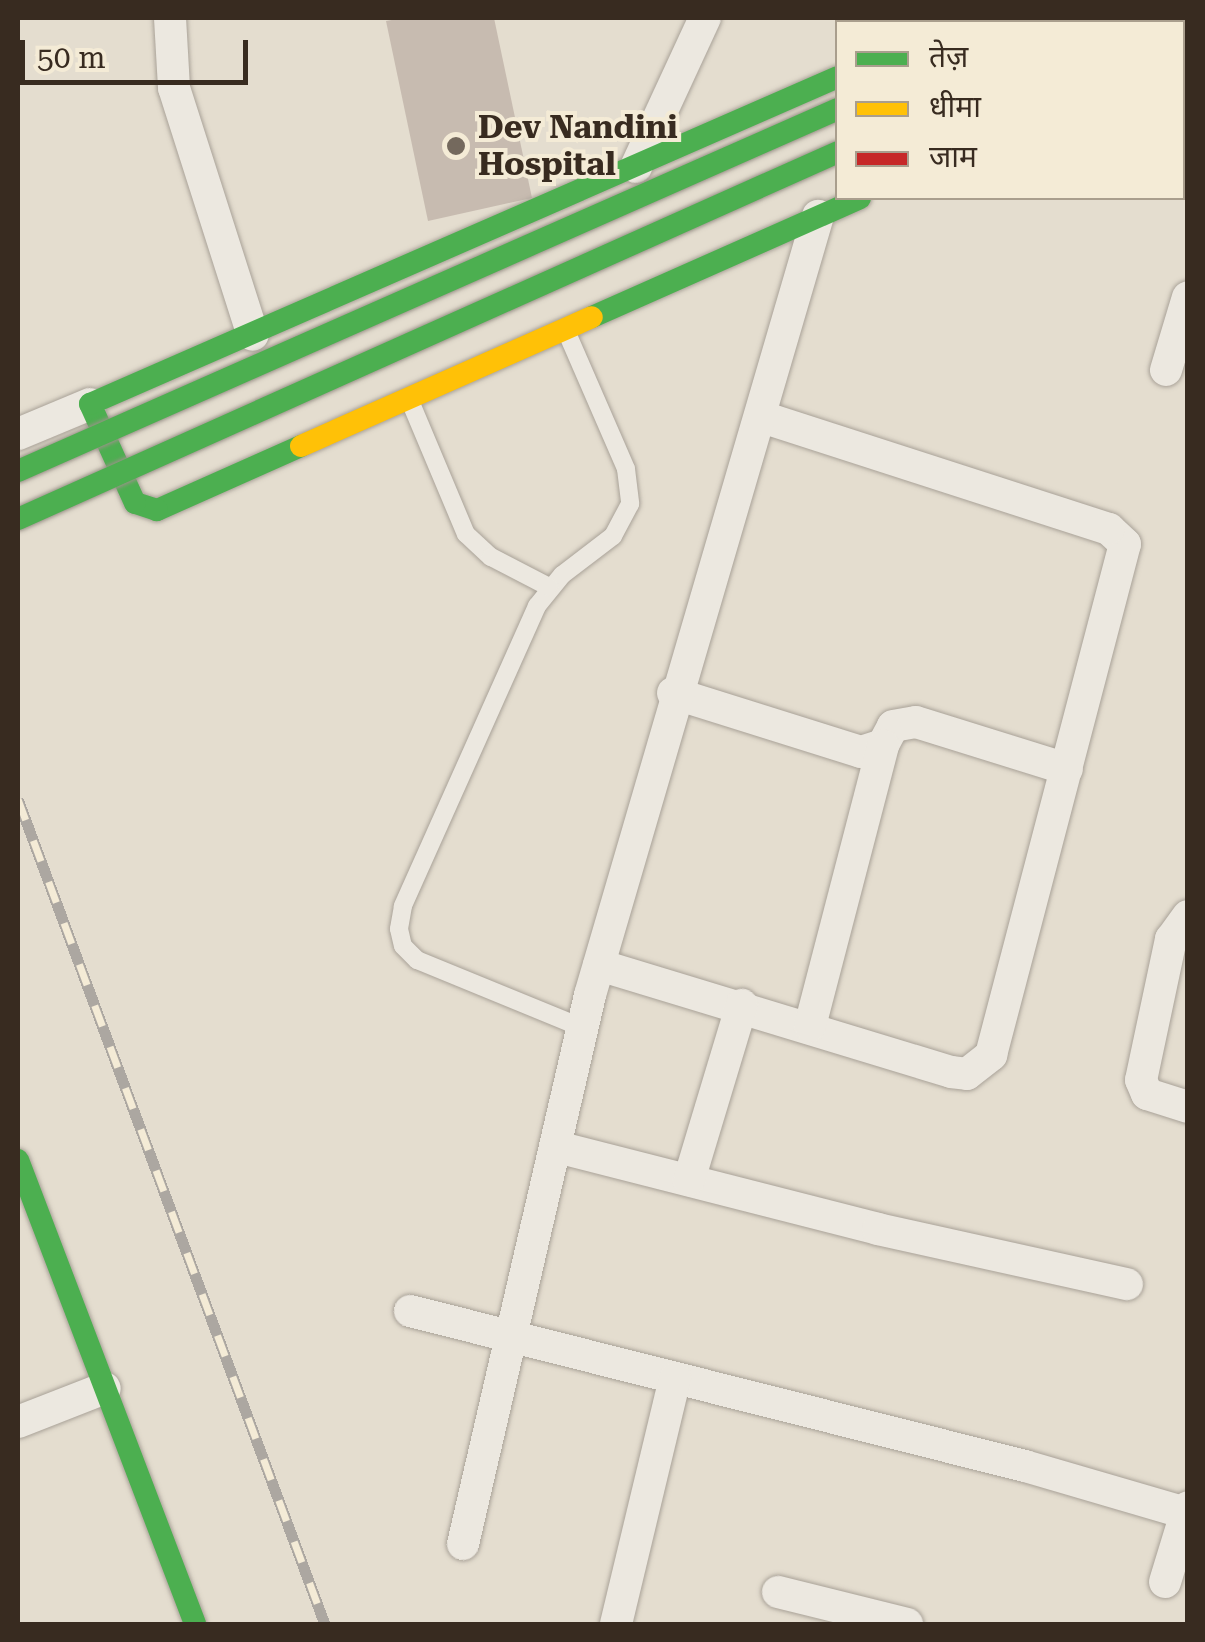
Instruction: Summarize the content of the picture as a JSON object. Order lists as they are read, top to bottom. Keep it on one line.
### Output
{"places":["Dev Nandini Hospital"],"legend":["तेज़","धीमा","जाम"],"scale_bar":"50 m"}
